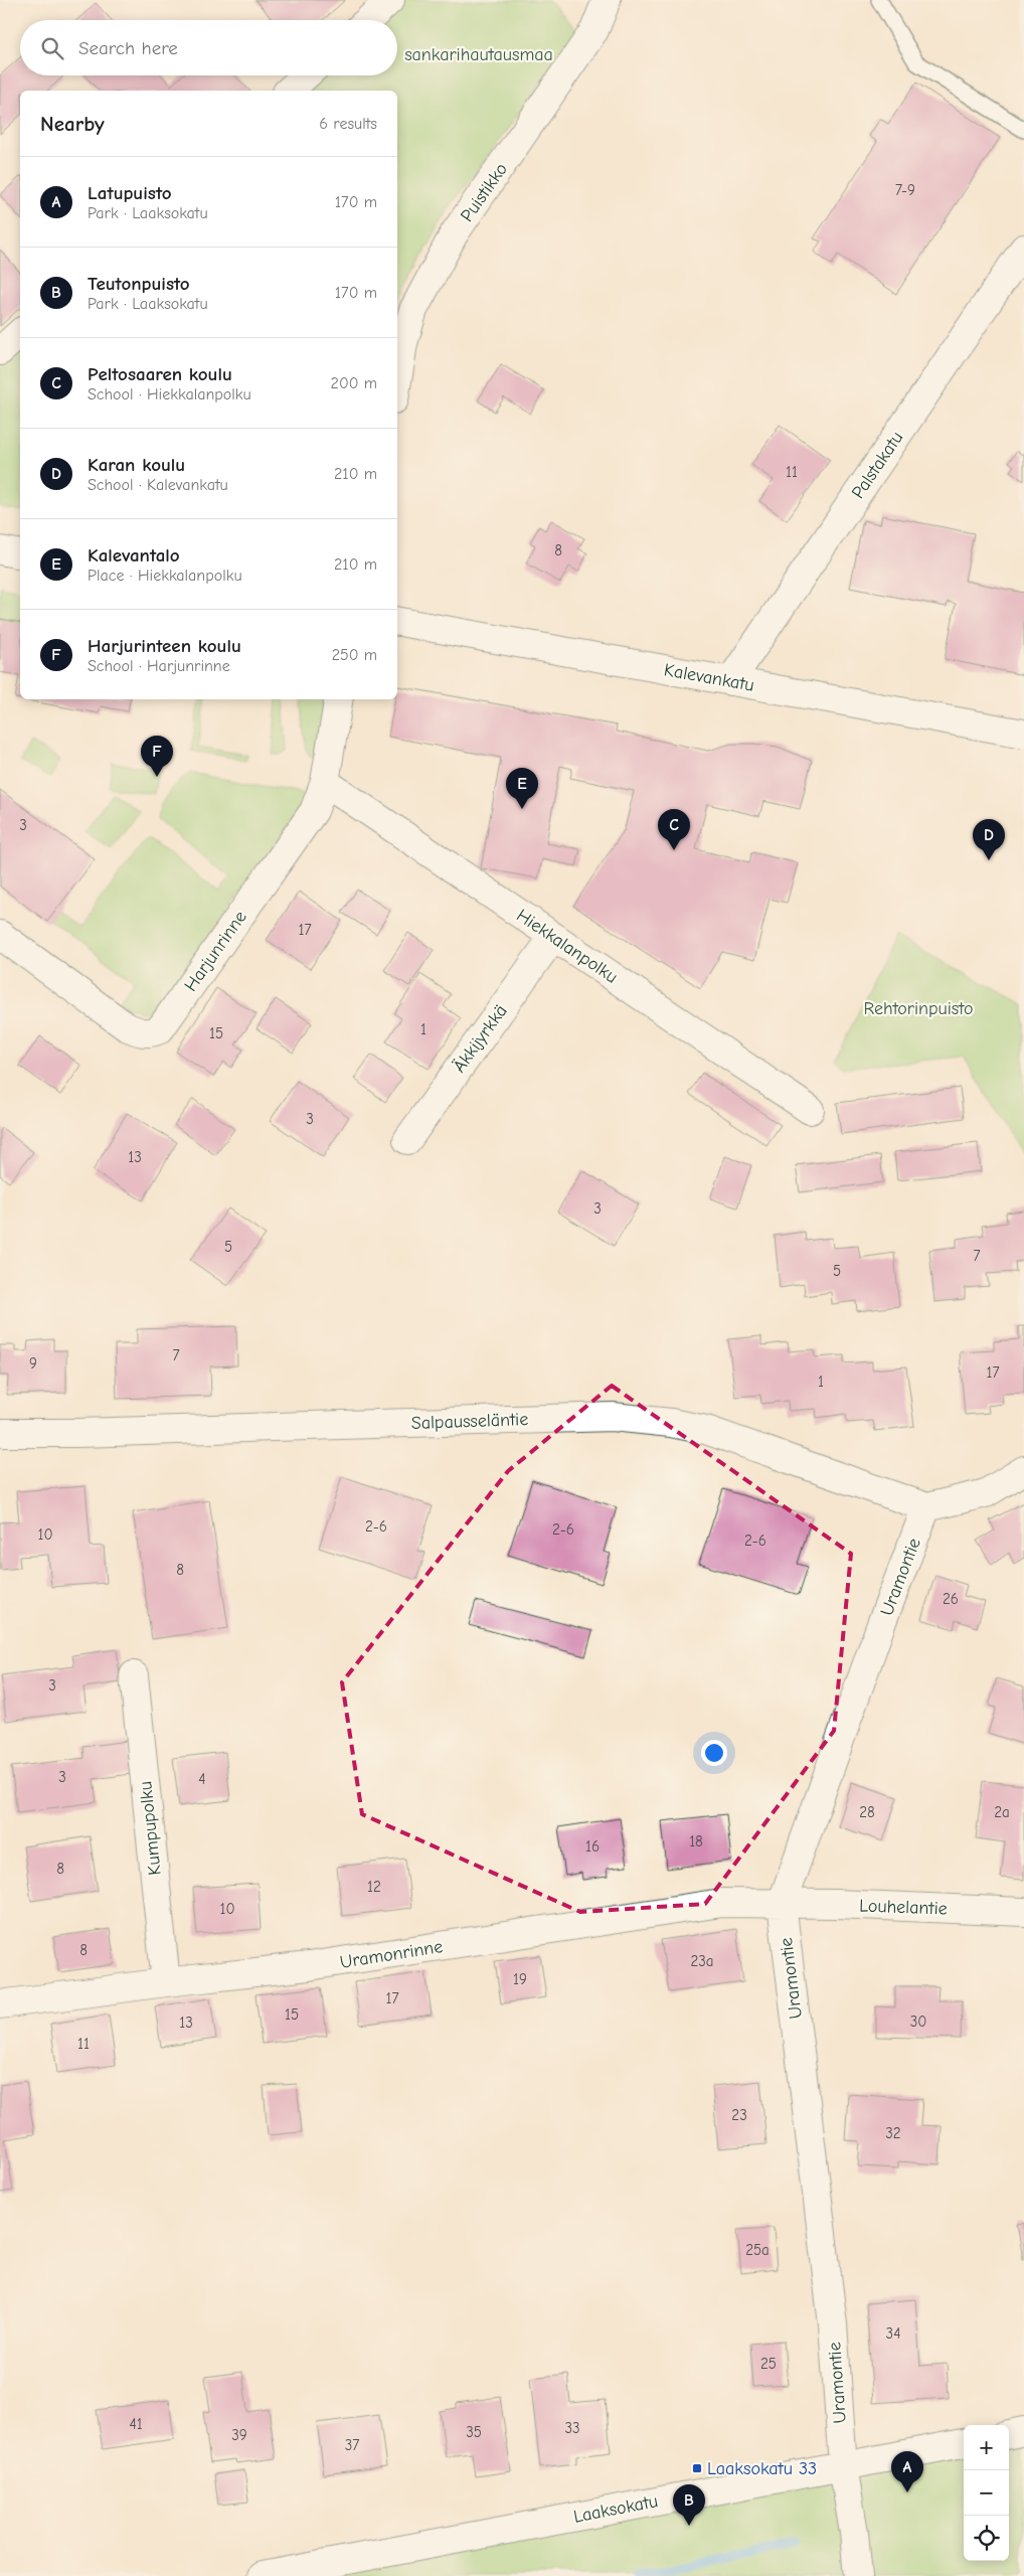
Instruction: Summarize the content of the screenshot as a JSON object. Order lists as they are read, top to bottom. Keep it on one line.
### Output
{"streets":{"street":["Puistikko","Palstakatu","Kalevankatu","Hiekkalanpolku","Harjunrinne","Äkkijyrkkä","Salpausseläntie","Uramontie","Kumpupolku","Louhelantie","Uramonrinne","Laaksokatu"]},"crossings":[["Palstakatu","Kalevankatu"],["Hiekkalanpolku","Harjunrinne"],["Hiekkalanpolku","Äkkijyrkkä"],["Salpausseläntie","Uramontie"],["Uramontie","Louhelantie"],["Uramontie","Uramonrinne"],["Uramontie","Laaksokatu"],["Kumpupolku","Uramonrinne"],["Louhelantie","Uramonrinne"]],"parks":["sankarihautausmaa","Rehtorinpuisto"],"places":{"transit":["Laaksokatu 33"]},"house_numbers":["7-9","11","8","3","17","1","15","3","13","3","5","7","5","7","9","17","1","2-6","2-6","10","2-6","8","26","3","3","4","28","2a","18","16","8","12","10","8","23a","19","17","15","30","13","11","23","32","25a","34","25","41","33","35","39","37"],"page":{"search":"Search here","heading":["Nearby","6 results"],"list":[{"mark":"A","name":"Latupuisto","note":"Park · Laaksokatu","value":"170 m"},{"mark":"B","name":"Teutonpuisto","note":"Park · Laaksokatu","value":"170 m"},{"mark":"C","name":"Peltosaaren koulu","note":"School · Hiekkalanpolku","value":"200 m"},{"mark":"D","name":"Karan koulu","note":"School · Kalevankatu","value":"210 m"},{"mark":"E","name":"Kalevantalo","note":"Place · Hiekkalanpolku","value":"210 m"},{"mark":"F","name":"Harjurinteen koulu","note":"School · Harjunrinne","value":"250 m"}],"pins":["F","E","C","D","A","B"],"map_buttons":["+","−"]}}
